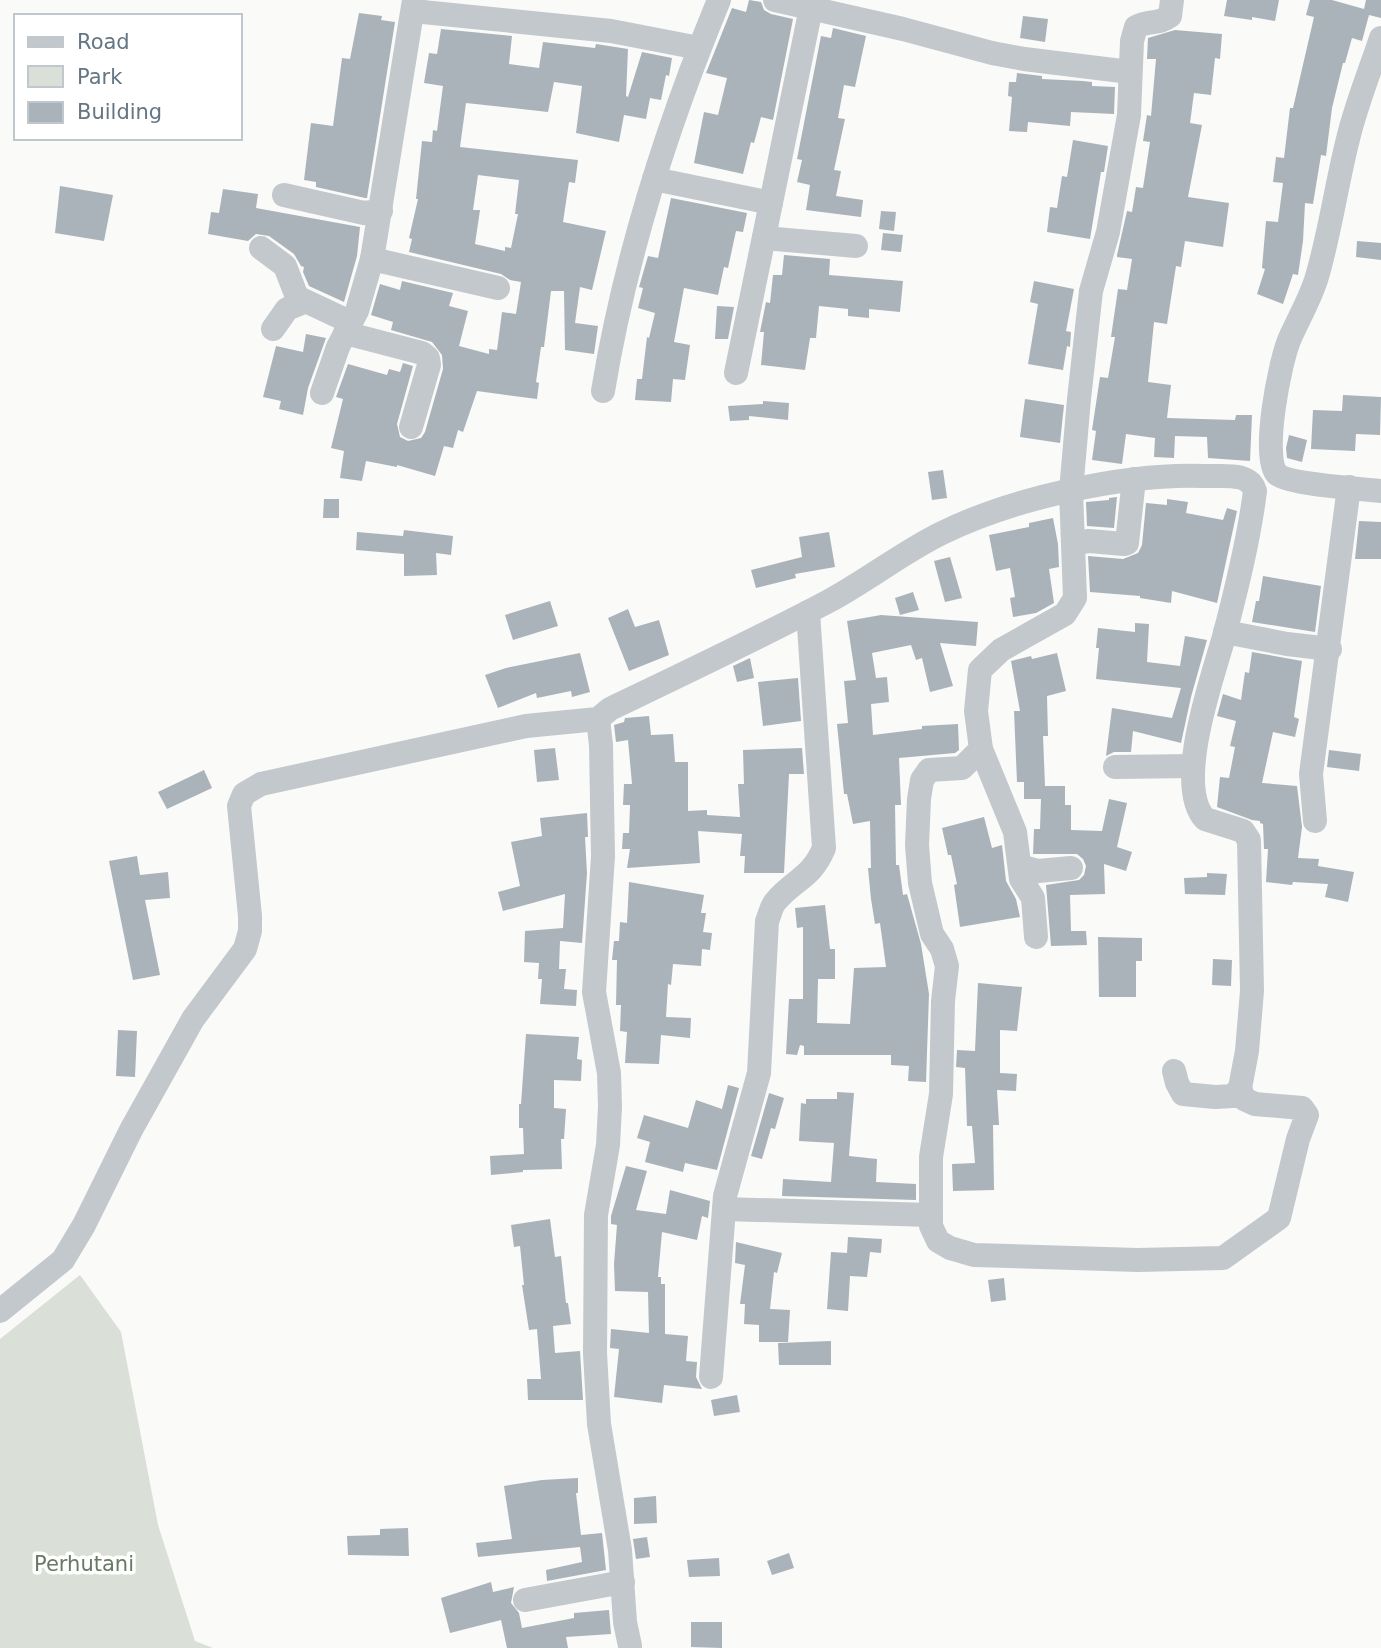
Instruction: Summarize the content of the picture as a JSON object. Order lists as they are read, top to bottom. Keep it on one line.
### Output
{"parks":["Perhutani"],"legend":["Road","Park","Building"]}
